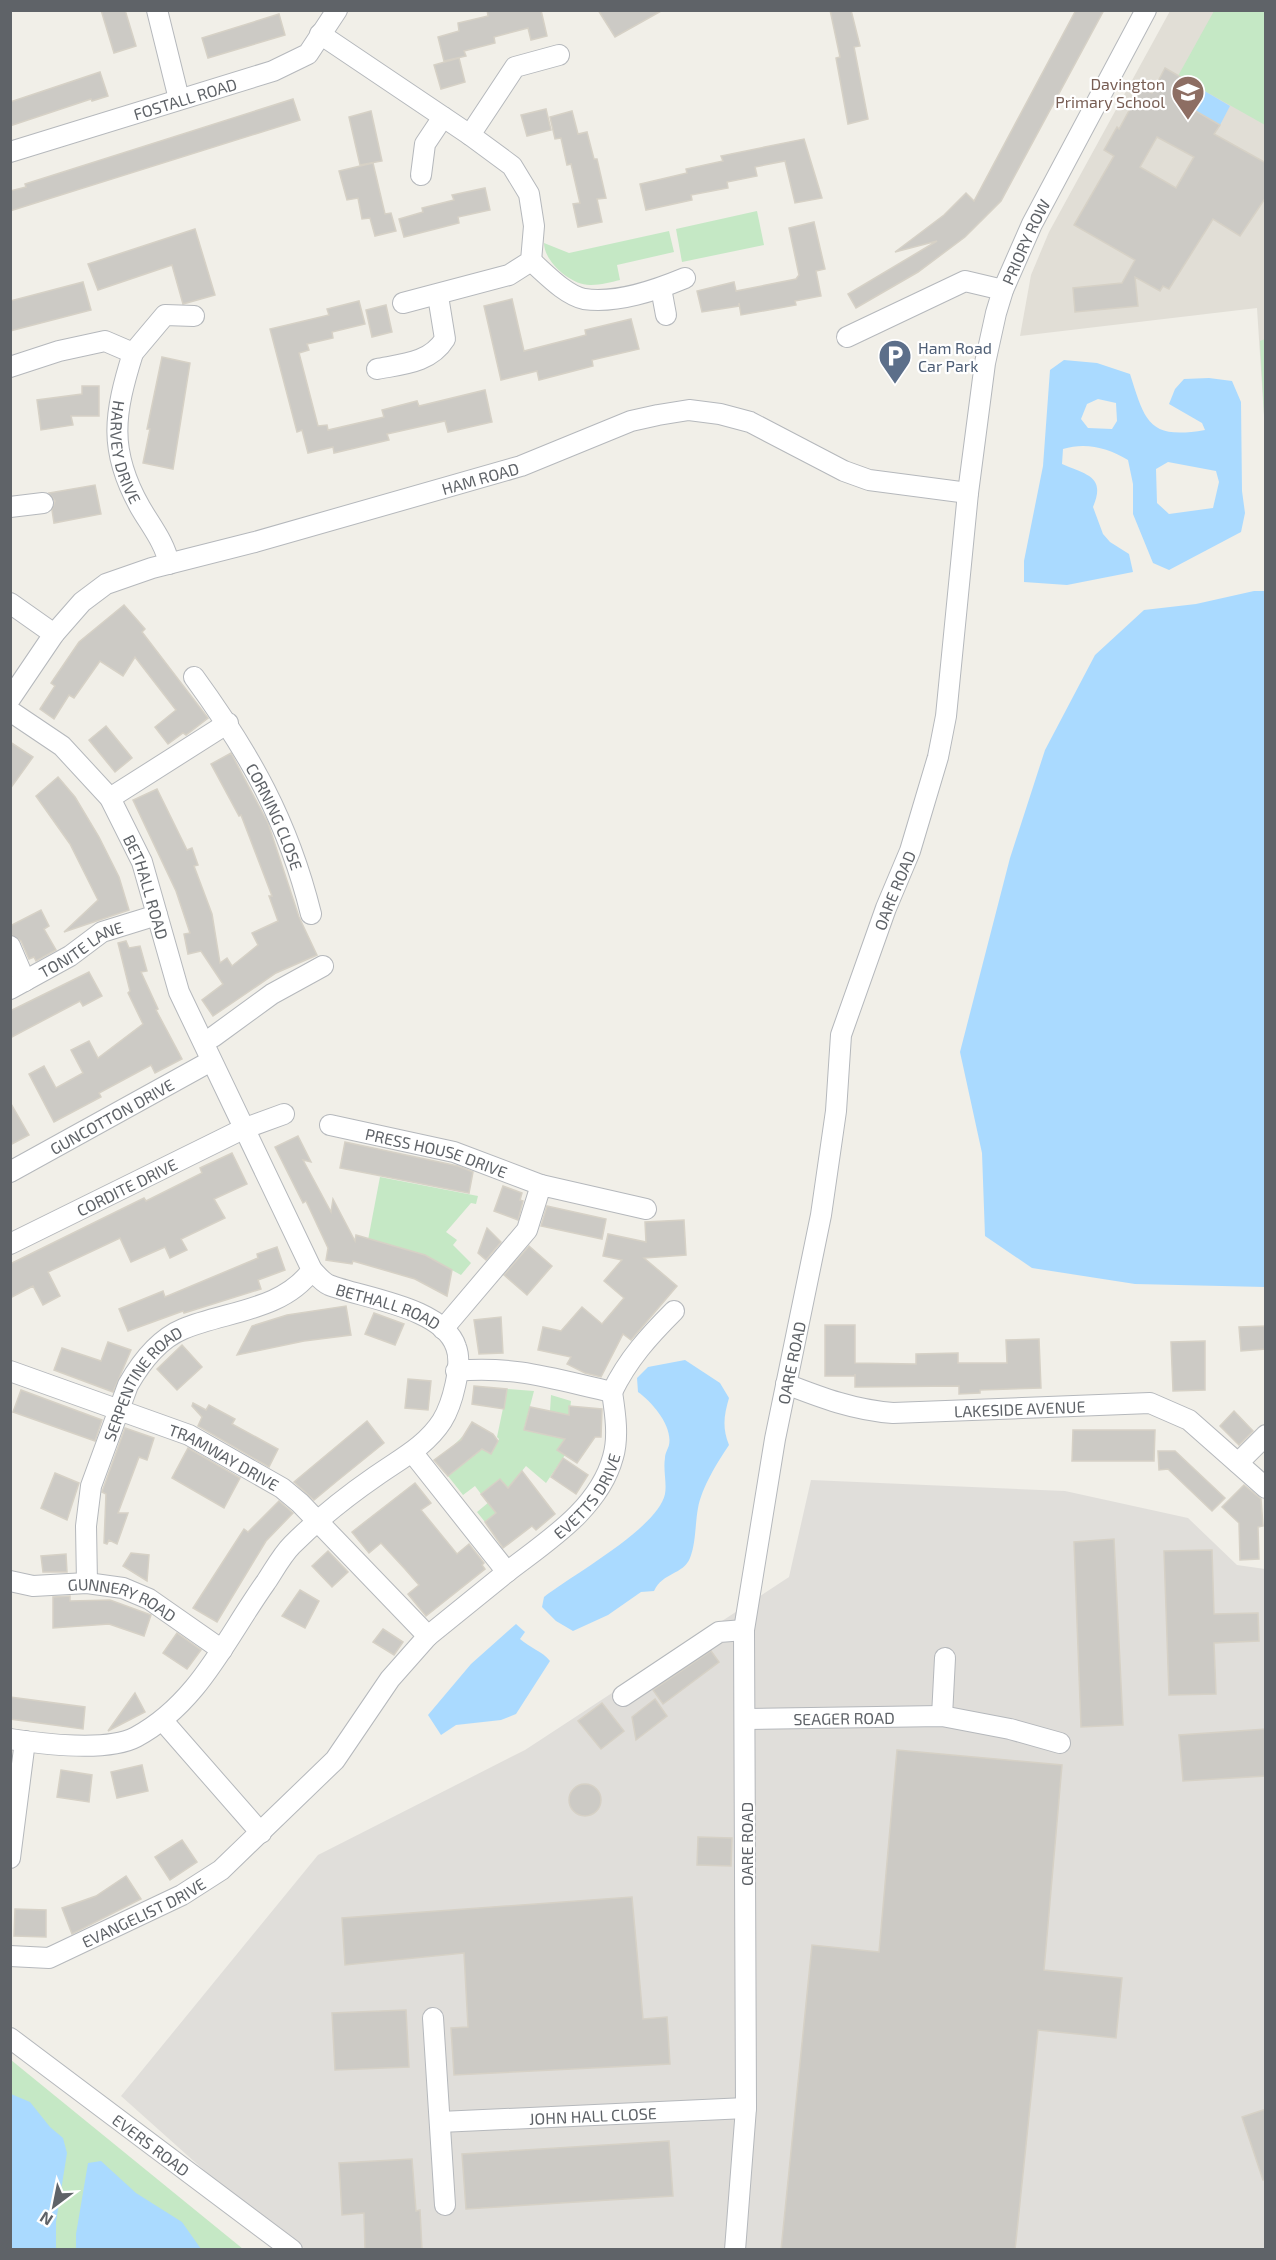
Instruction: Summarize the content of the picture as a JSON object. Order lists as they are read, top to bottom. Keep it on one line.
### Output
{"streets":{"street":["FOSTALL ROAD","PRIORY ROW","HARVEY DRIVE","HAM ROAD","CORNING CLOSE","BETHALL ROAD","OARE ROAD","TONITE LANE","GUNCOTTON DRIVE","PRESS HOUSE DRIVE","CORDITE DRIVE","SERPENTINE ROAD","LAKESIDE AVENUE","TRAMWAY DRIVE","EVETTS DRIVE","GUNNERY ROAD","SEAGER ROAD","EVANGELIST DRIVE","JOHN HALL CLOSE","EVERS ROAD"]},"crossings":[["PRIORY ROW","HAM ROAD"],["PRIORY ROW","OARE ROAD"],["HARVEY DRIVE","HAM ROAD"],["HAM ROAD","OARE ROAD"],["BETHALL ROAD","TONITE LANE"],["BETHALL ROAD","GUNCOTTON DRIVE"],["BETHALL ROAD","CORDITE DRIVE"],["BETHALL ROAD","SERPENTINE ROAD"],["BETHALL ROAD","TRAMWAY DRIVE"],["BETHALL ROAD","GUNNERY ROAD"],["OARE ROAD","LAKESIDE AVENUE"],["OARE ROAD","SEAGER ROAD"],["OARE ROAD","JOHN HALL CLOSE"],["SERPENTINE ROAD","TRAMWAY DRIVE"],["SERPENTINE ROAD","GUNNERY ROAD"],["EVETTS DRIVE","EVANGELIST DRIVE"]],"places":{"school or university":["Davington Primary School"],"parking":["Ham Road Car Park"]},"north":"bottom left"}
